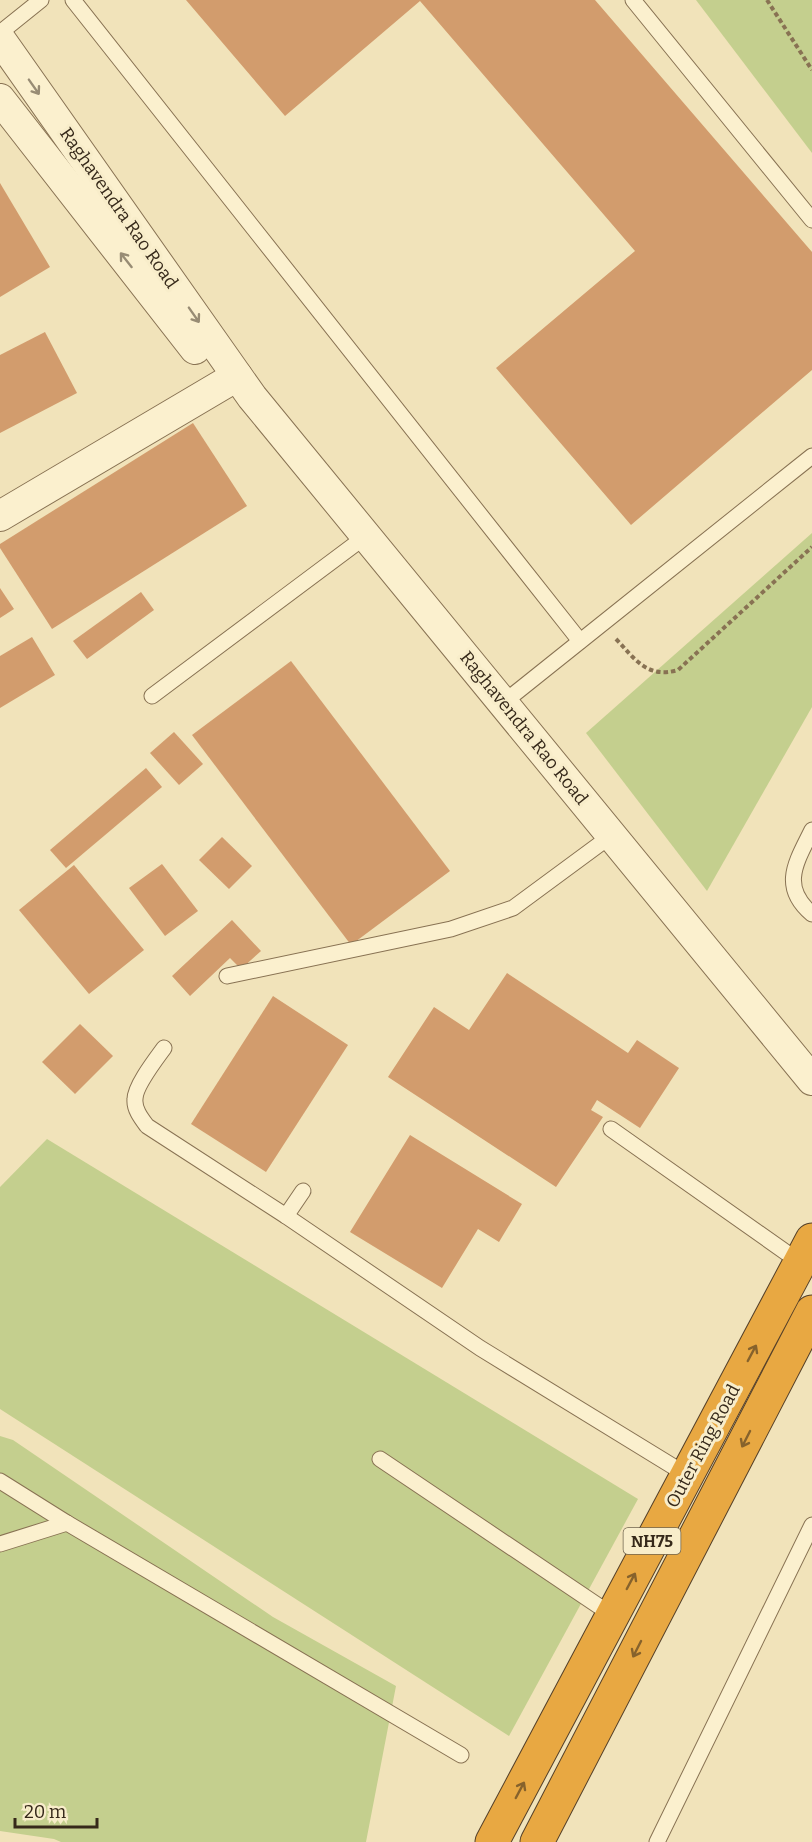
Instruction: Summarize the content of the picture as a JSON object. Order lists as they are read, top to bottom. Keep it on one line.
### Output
{"streets":{"highway":["Outer Ring Road","NH75"],"street":["Raghavendra Rao Road"]},"scale_bar":"20 m"}
